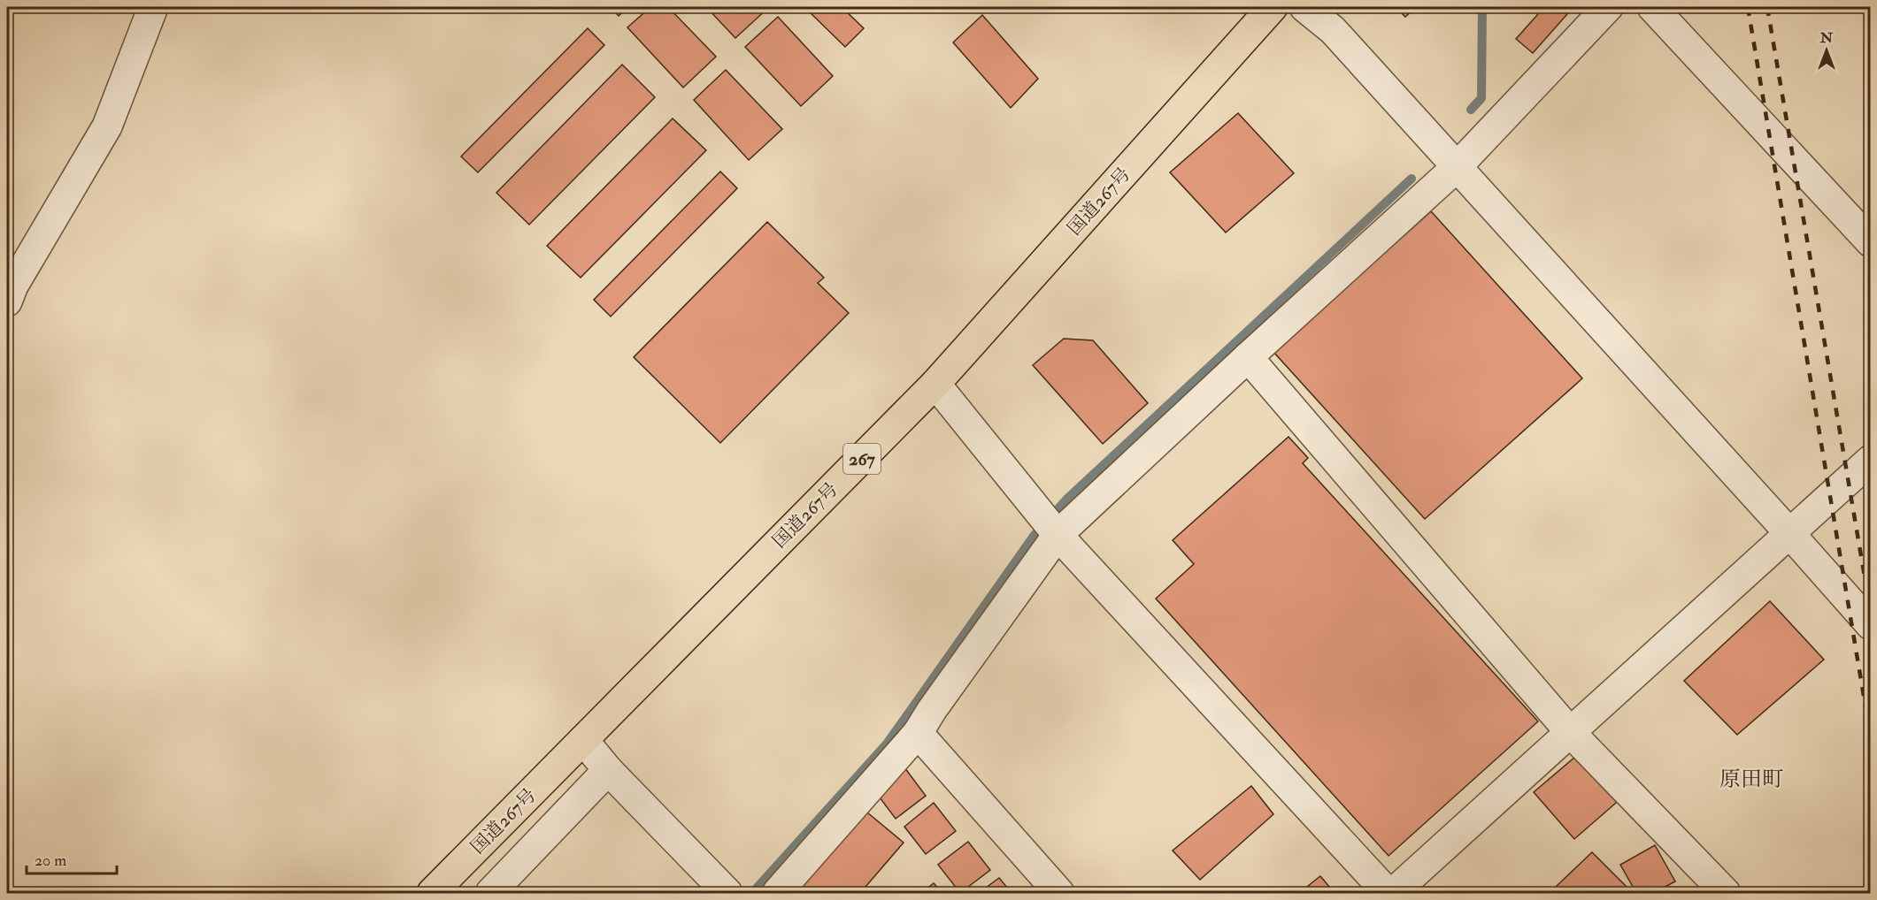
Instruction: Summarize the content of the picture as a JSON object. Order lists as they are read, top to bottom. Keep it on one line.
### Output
{"streets":{"highway":["国道267号","267"]},"districts":["原田町"],"scale_bar":"20 m","north":"top"}
